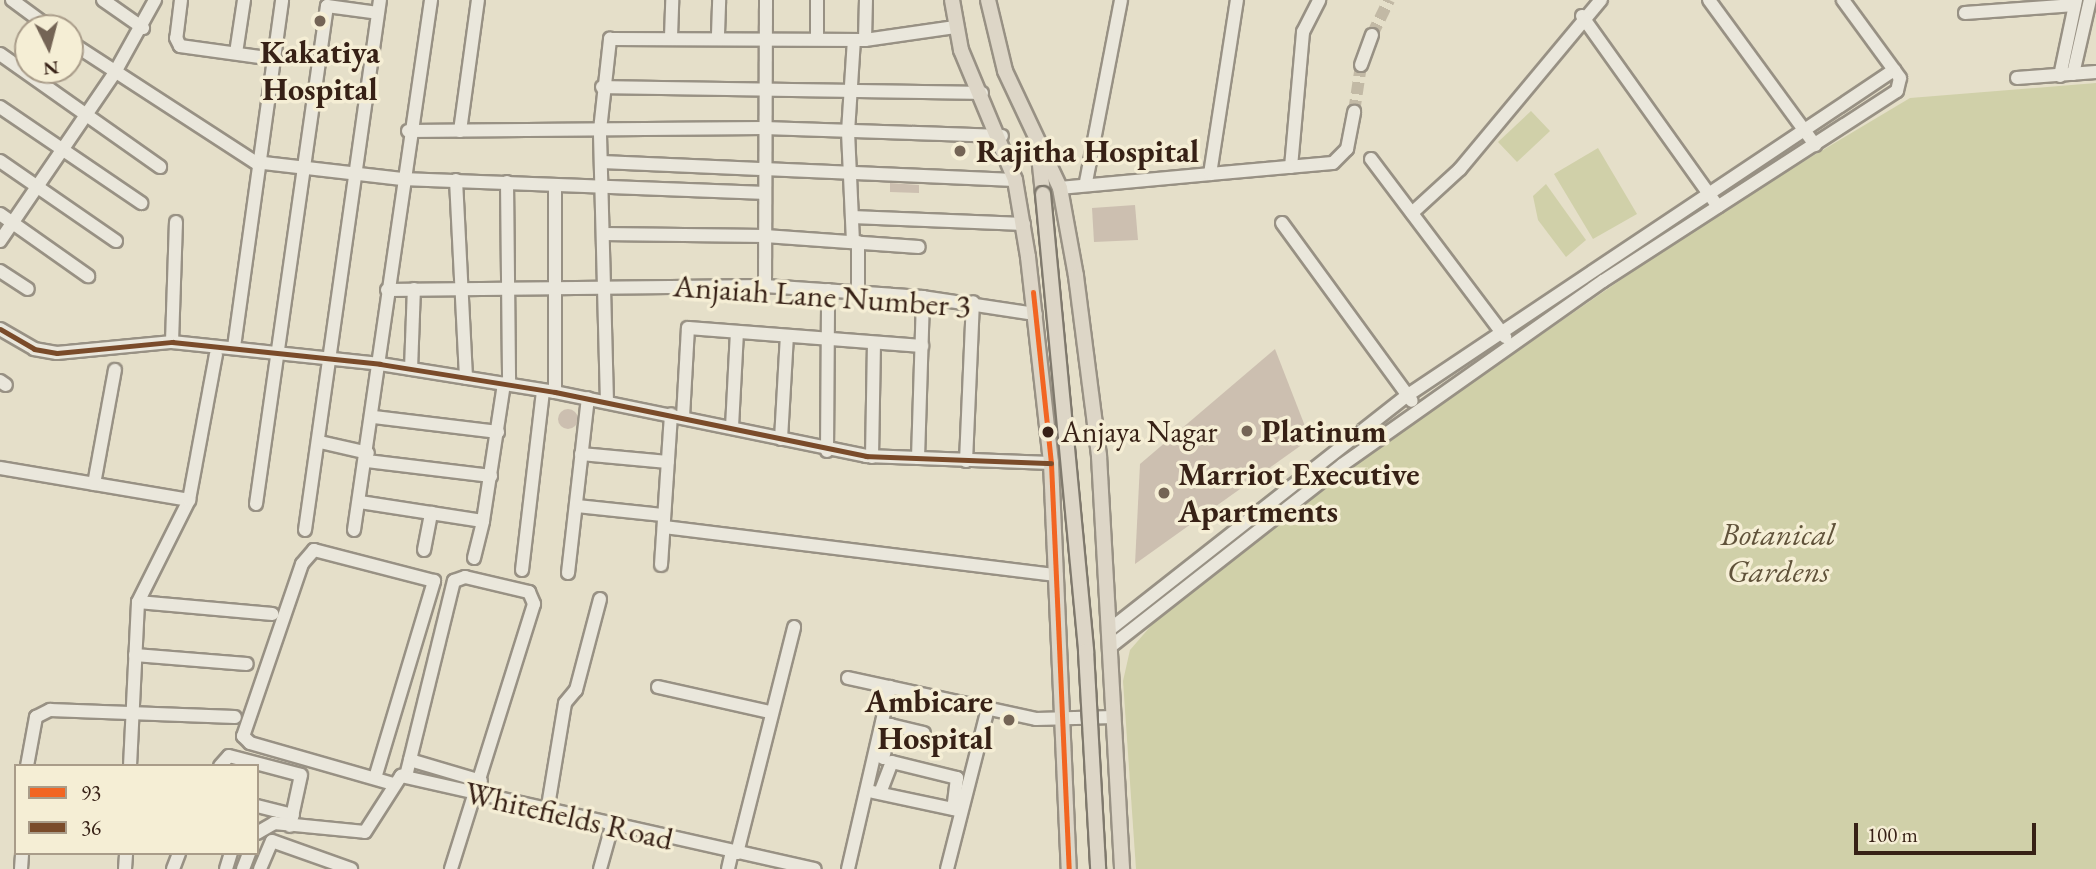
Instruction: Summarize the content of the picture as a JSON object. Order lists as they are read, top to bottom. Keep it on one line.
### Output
{"streets":{"street":["Anjaiah Lane Number 3","Whitefields Road"]},"parks":["Botanical Gardens"],"places":["Kakatiya Hospital","Rajitha Hospital","Platinum","Anjaya Nagar","Marriot Executive Apartments","Ambicare Hospital"],"lines":["transit line 93","transit line 36"],"legend":["93","36"],"scale_bar":"100 m","north":"bottom"}
